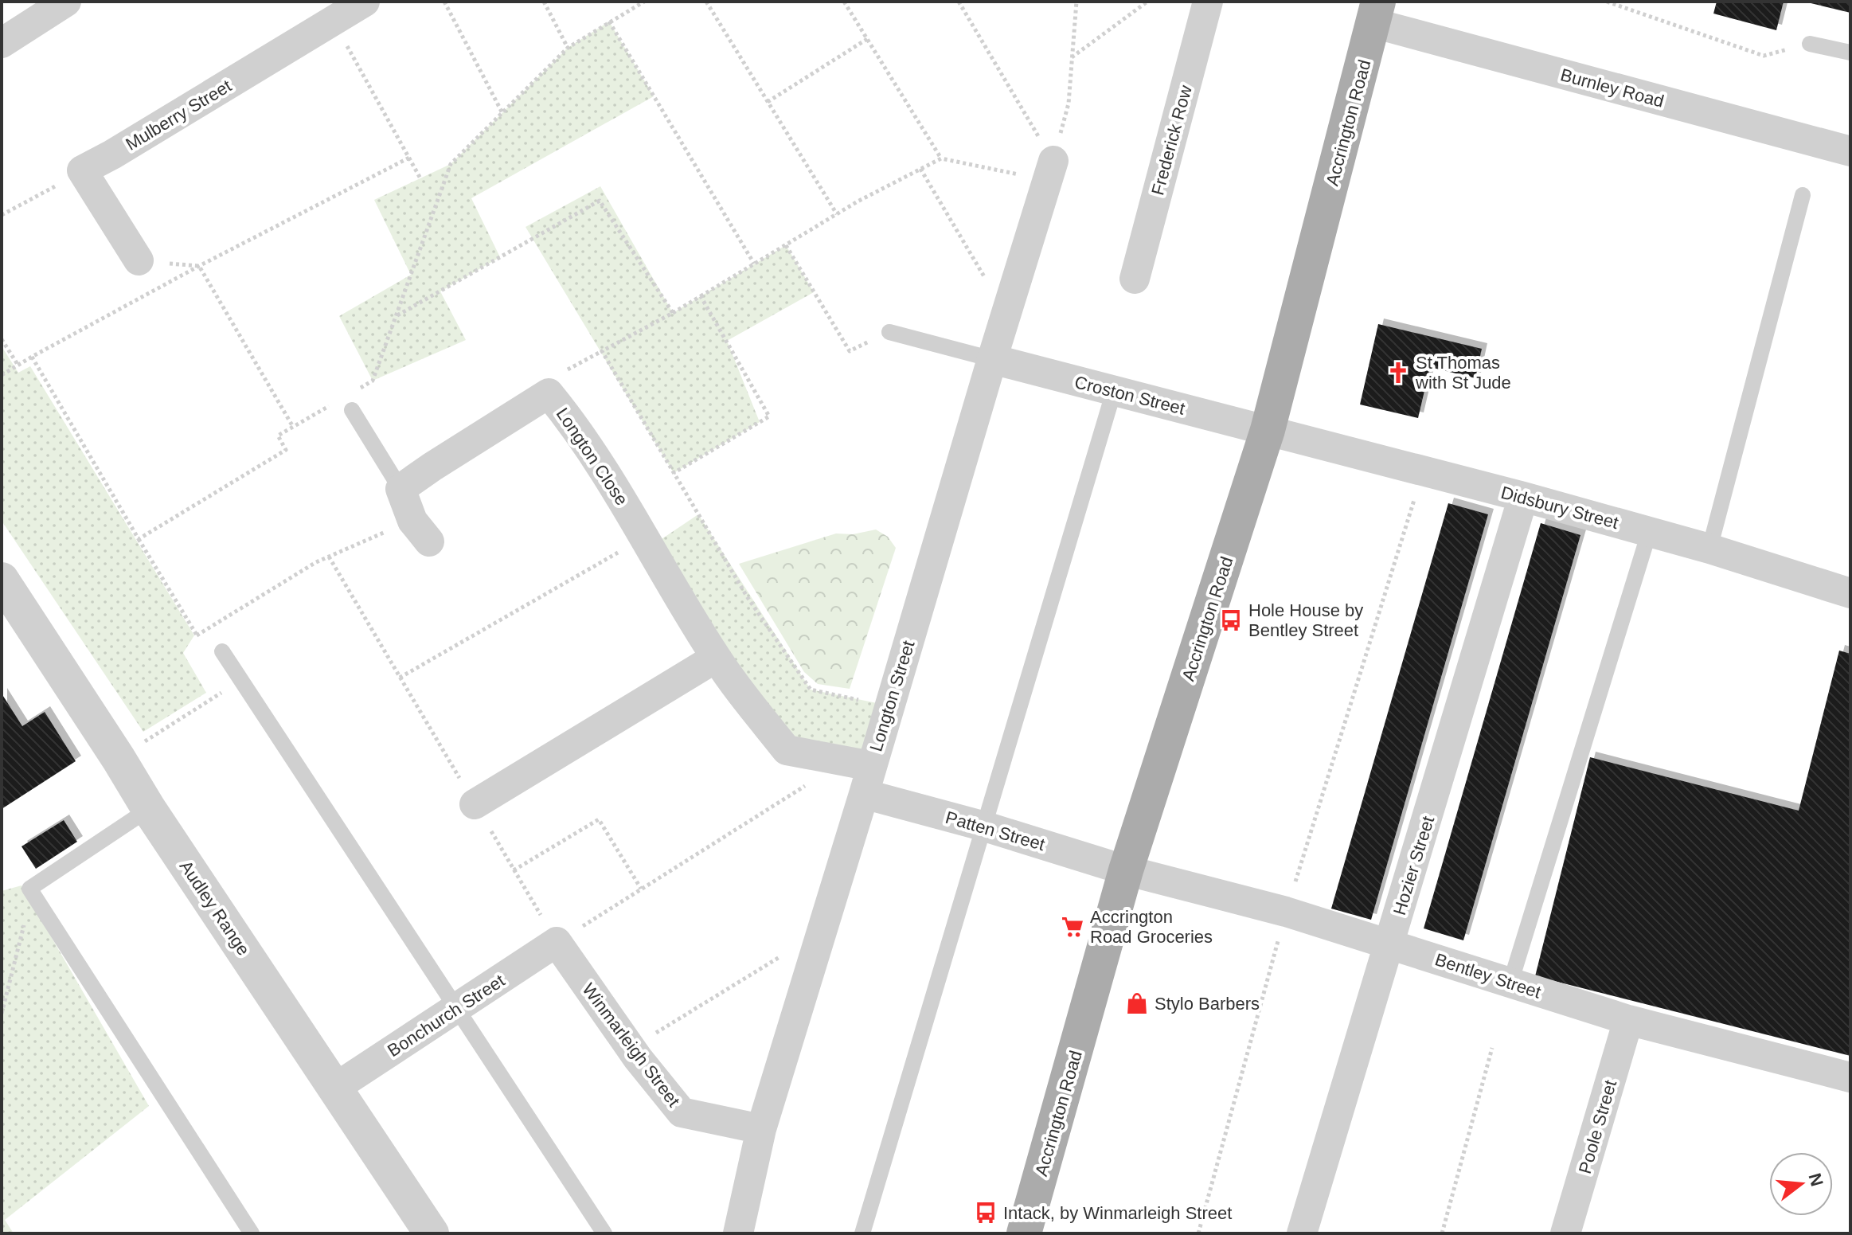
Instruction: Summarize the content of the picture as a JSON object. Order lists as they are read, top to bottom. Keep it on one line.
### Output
{"streets":{"main road":["Accrington Road"],"street":["Burnley Road","Mulberry Street","Frederick Row","Croston Street","Longton Close","Didsbury Street","Longton Street","Patten Street","Hozier Street","Audley Range","Bentley Street","Bonchurch Street","Winmarleigh Street","Poole Street"]},"crossings":[["Burnley Road","Accrington Road"],["Accrington Road","Croston Street"],["Accrington Road","Didsbury Street"],["Accrington Road","Patten Street"],["Accrington Road","Bentley Street"],["Croston Street","Didsbury Street"],["Croston Street","Longton Street"],["Longton Close","Longton Street"],["Longton Close","Patten Street"],["Didsbury Street","Hozier Street"],["Longton Street","Patten Street"],["Longton Street","Winmarleigh Street"],["Patten Street","Bentley Street"],["Hozier Street","Bentley Street"],["Audley Range","Bonchurch Street"],["Bentley Street","Poole Street"],["Bonchurch Street","Winmarleigh Street"]],"places":{"church":["St Thomas with St Jude"],"bus stop":["Hole House by Bentley Street","Intack, by Winmarleigh Street"],"supermarket":["Accrington Road Groceries"],"shop":["Stylo Barbers"]},"north":"right"}
